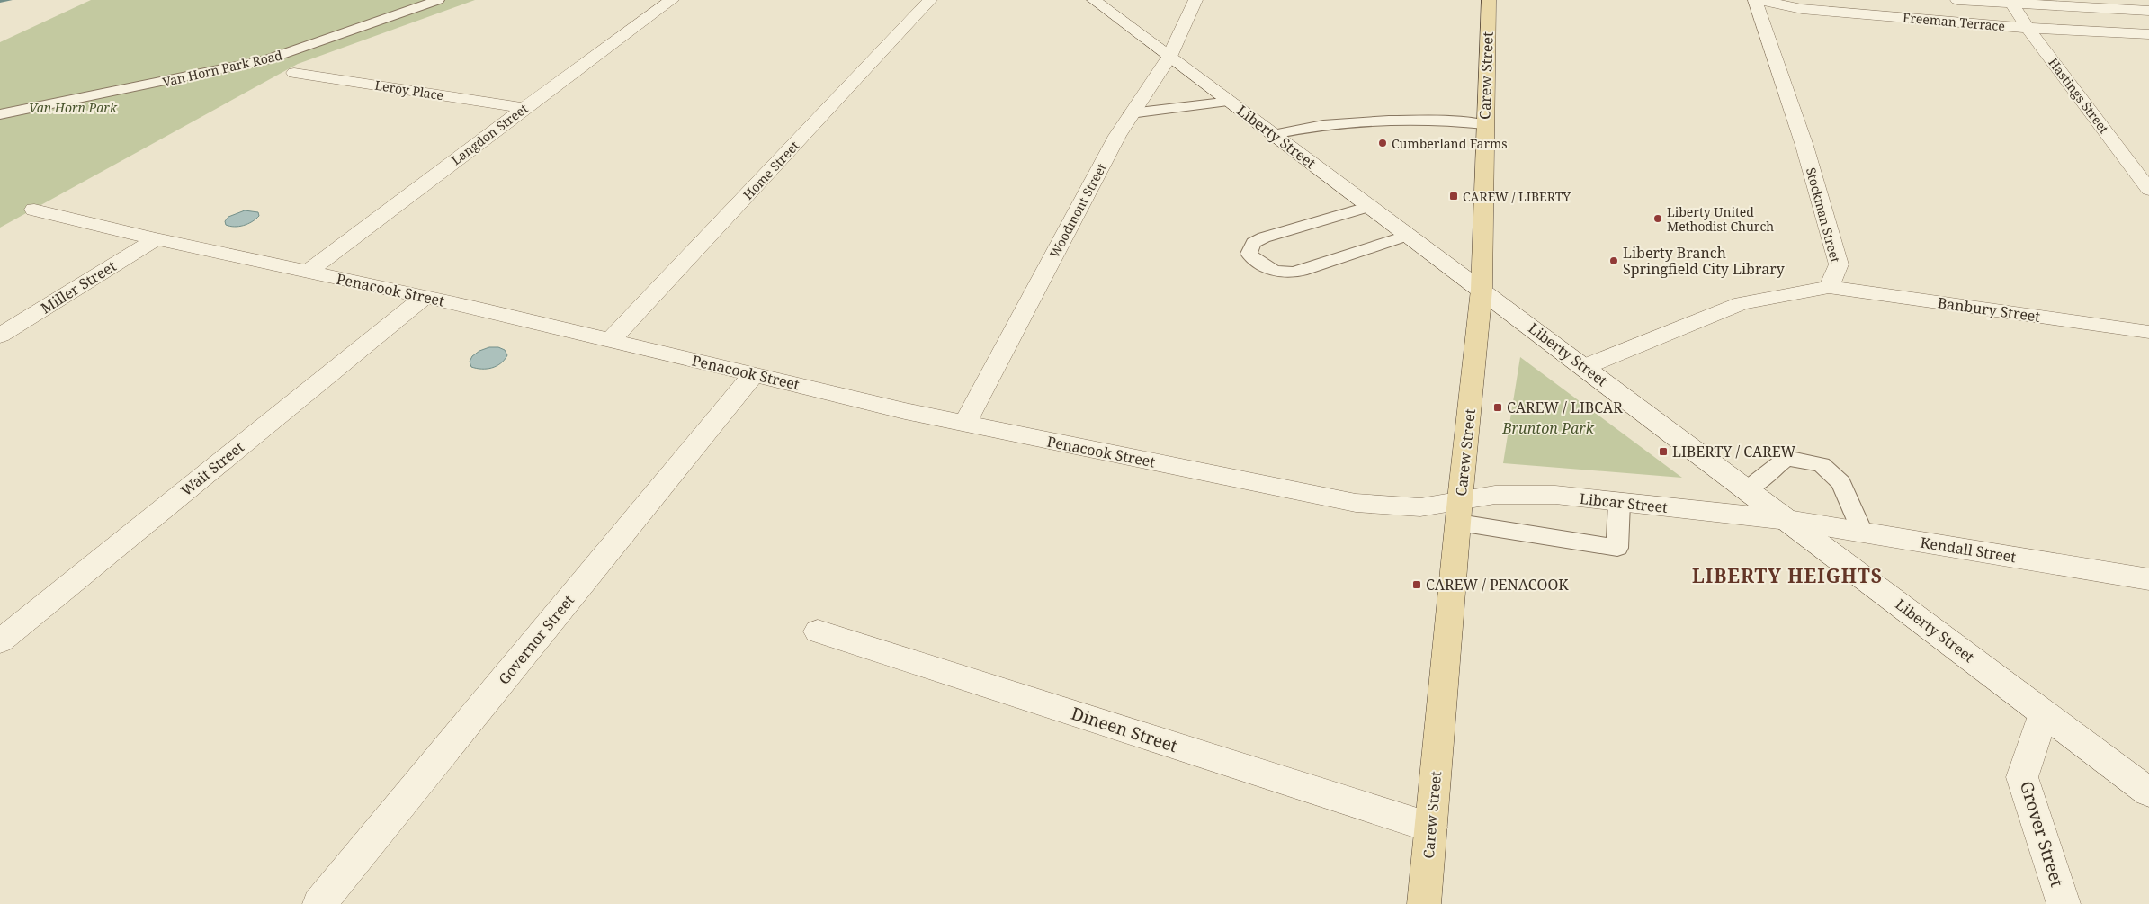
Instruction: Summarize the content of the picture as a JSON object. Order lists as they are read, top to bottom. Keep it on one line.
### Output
{"streets":{"main road":["Carew Street"],"street":["Freeman Terrace","Leroy Place","Hastings Street","Langdon Street","Liberty Street","Home Street","Woodmont Street","Stockman Street","Miller Street","Penacook Street","Banbury Street","Wait Street","Libcar Street","Kendall Street","Governor Street","Dineen Street","Grover Street"],"lane":["Van Horn Park Road"]},"crossings":[["Freeman Terrace","Hastings Street"],["Carew Street","Liberty Street"],["Carew Street","Penacook Street"],["Carew Street","Libcar Street"],["Carew Street","Dineen Street"],["Leroy Place","Langdon Street"],["Langdon Street","Penacook Street"],["Liberty Street","Woodmont Street"],["Liberty Street","Libcar Street"],["Liberty Street","Kendall Street"],["Liberty Street","Grover Street"],["Home Street","Penacook Street"],["Woodmont Street","Penacook Street"],["Stockman Street","Banbury Street"],["Miller Street","Penacook Street"],["Penacook Street","Wait Street"],["Penacook Street","Libcar Street"],["Penacook Street","Governor Street"],["Libcar Street","Kendall Street"]],"districts":["LIBERTY HEIGHTS"],"parks":["Van Horn Park","Brunton Park"],"places":{"other":["Cumberland Farms","Liberty United Methodist Church","Liberty Branch Springfield City Library"],"transit":["CAREW / LIBERTY","CAREW / LIBCAR","LIBERTY / CAREW","CAREW / PENACOOK"]}}
